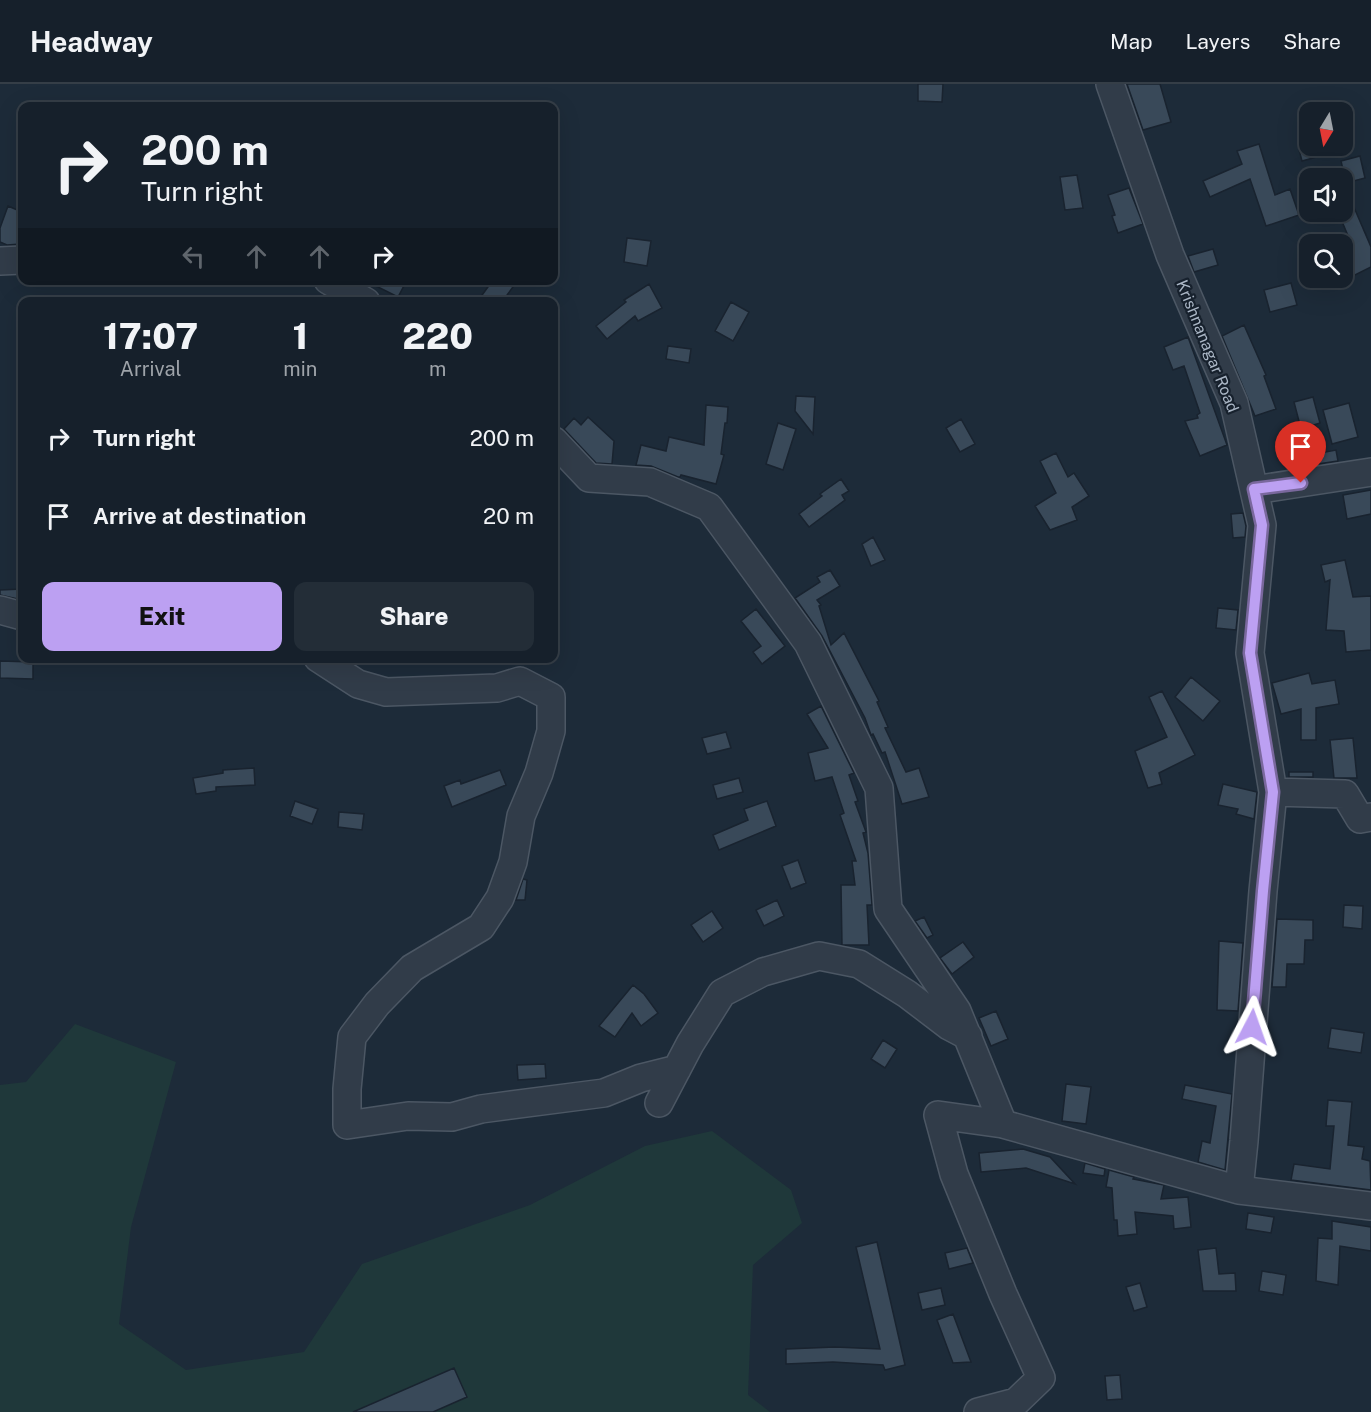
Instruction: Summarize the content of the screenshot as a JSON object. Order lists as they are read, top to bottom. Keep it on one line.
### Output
{"streets":{"street":["Krishnanagar Road"]},"north":"bottom","page":{"header":"Headway","nav":["Map","Layers","Share"],"turn":["200 m","Turn right"],"eta":["17:07","Arrival","1","min","220","m"],"list":[{"name":"Turn right","value":"200 m"},{"name":"Arrive at destination","value":"20 m"}],"buttons":["Exit","Share"]}}
